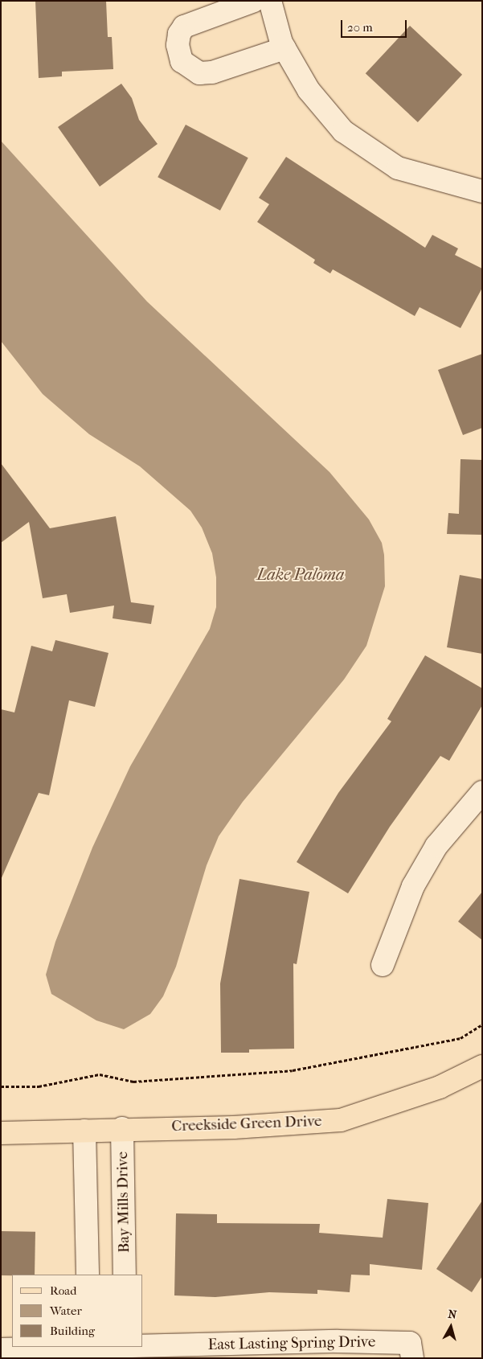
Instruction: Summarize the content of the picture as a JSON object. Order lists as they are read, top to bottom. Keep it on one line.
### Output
{"streets":{"main road":["Creekside Green Drive"],"street":["Bay Mills Drive","East Lasting Spring Drive"]},"crossings":[["Creekside Green Drive","Bay Mills Drive"]],"water":["Lake Paloma"],"legend":["Road","Water","Building"],"scale_bar":"20 m","north":"top"}
